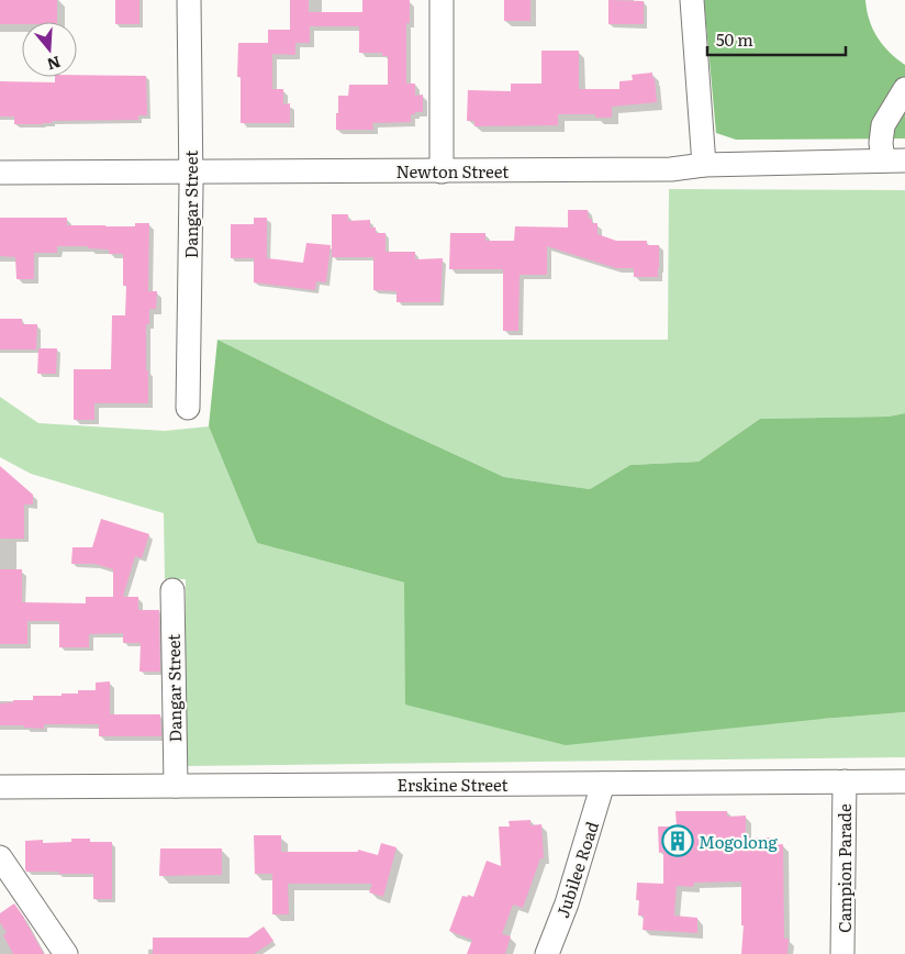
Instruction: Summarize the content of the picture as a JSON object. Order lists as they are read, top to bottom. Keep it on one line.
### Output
{"streets":{"street":["Newton Street","Dangar Street","Erskine Street","Campion Parade","Jubilee Road"]},"crossings":[["Newton Street","Dangar Street"],["Dangar Street","Erskine Street"],["Erskine Street","Campion Parade"],["Erskine Street","Jubilee Road"]],"places":{"building":["Mogolong"]},"scale_bar":"50 m","north":"bottom"}
